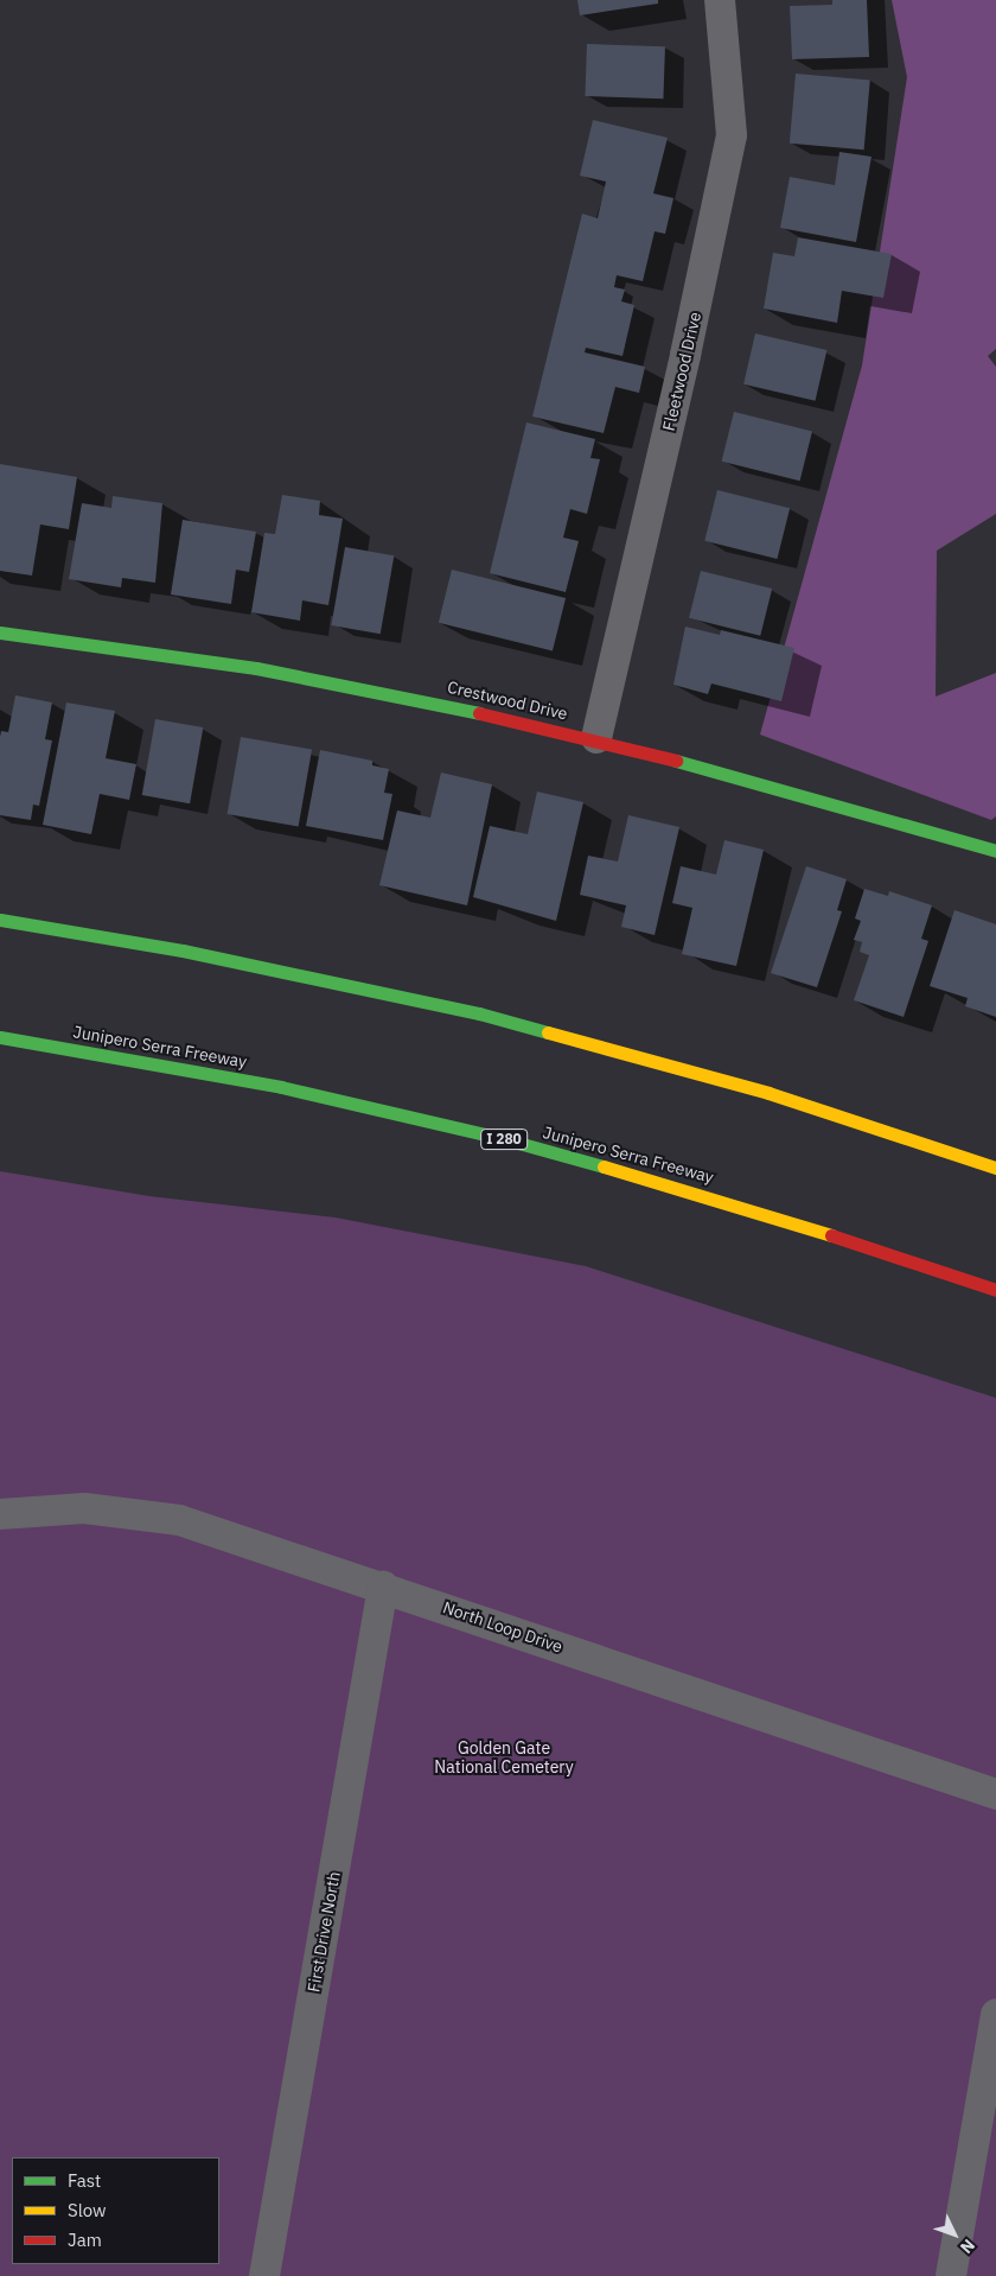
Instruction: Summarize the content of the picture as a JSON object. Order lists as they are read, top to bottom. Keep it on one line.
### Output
{"streets":{"main road":["Crestwood Drive","Junipero Serra Freeway","I 280"],"street":["Fleetwood Drive","North Loop Drive","First Drive North"]},"crossings":[["Fleetwood Drive","Crestwood Drive"],["North Loop Drive","First Drive North"]],"parks":["Golden Gate National Cemetery"],"legend":["Fast","Slow","Jam"],"north":"bottom right"}
